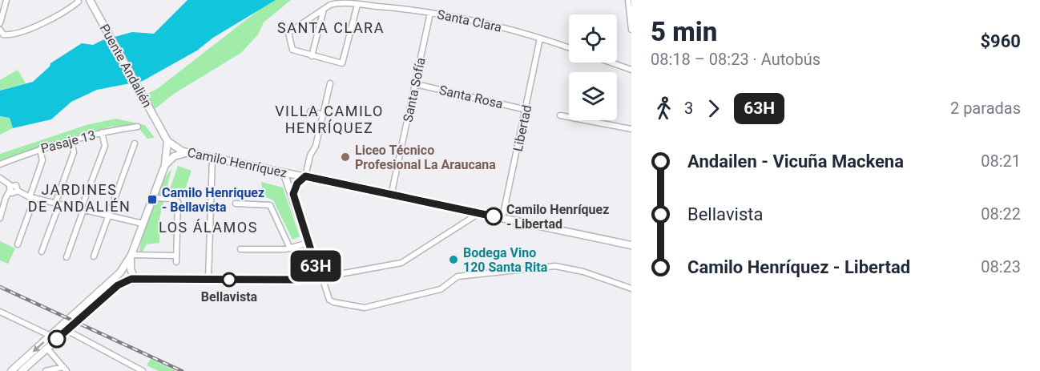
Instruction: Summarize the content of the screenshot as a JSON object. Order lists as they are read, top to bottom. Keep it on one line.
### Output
{"streets":{"main road":["Puente Andalién","Camilo Henríquez"],"street":["Santa Clara","Santa Sofía","Santa Rosa","Libertad","Pasaje 13"]},"crossings":[["Santa Clara","Santa Sofía"],["Santa Clara","Libertad"],["Puente Andalién","Camilo Henríquez"],["Santa Sofía","Santa Rosa"],["Santa Sofía","Camilo Henríquez"],["Santa Rosa","Libertad"],["Libertad","Camilo Henríquez"]],"districts":["SANTA CLARA","VILLA CAMILO HENRÍQUEZ","JARDINES DE ANDALIÉN","LOS ÁLAMOS"],"places":{"other":["Liceo Técnico Profesional La Araucana","Camilo Henríquez - Libertad","Bodega Vino 120 Santa Rita","Bellavista"],"transit":["Camilo Henriquez - Bellavista"]},"lines":["bus line 63H"],"page":{"on_map":"63H","heading":["5 min","08:18 – 08:23 · Autobús","$960"],"legs":["3","63H","2 paradas"],"list":[{"name":"Andailen - Vicuña Mackena","value":"08:21"},{"name":"Bellavista","value":"08:22"},{"name":"Camilo Henríquez - Libertad","value":"08:23"}]}}
